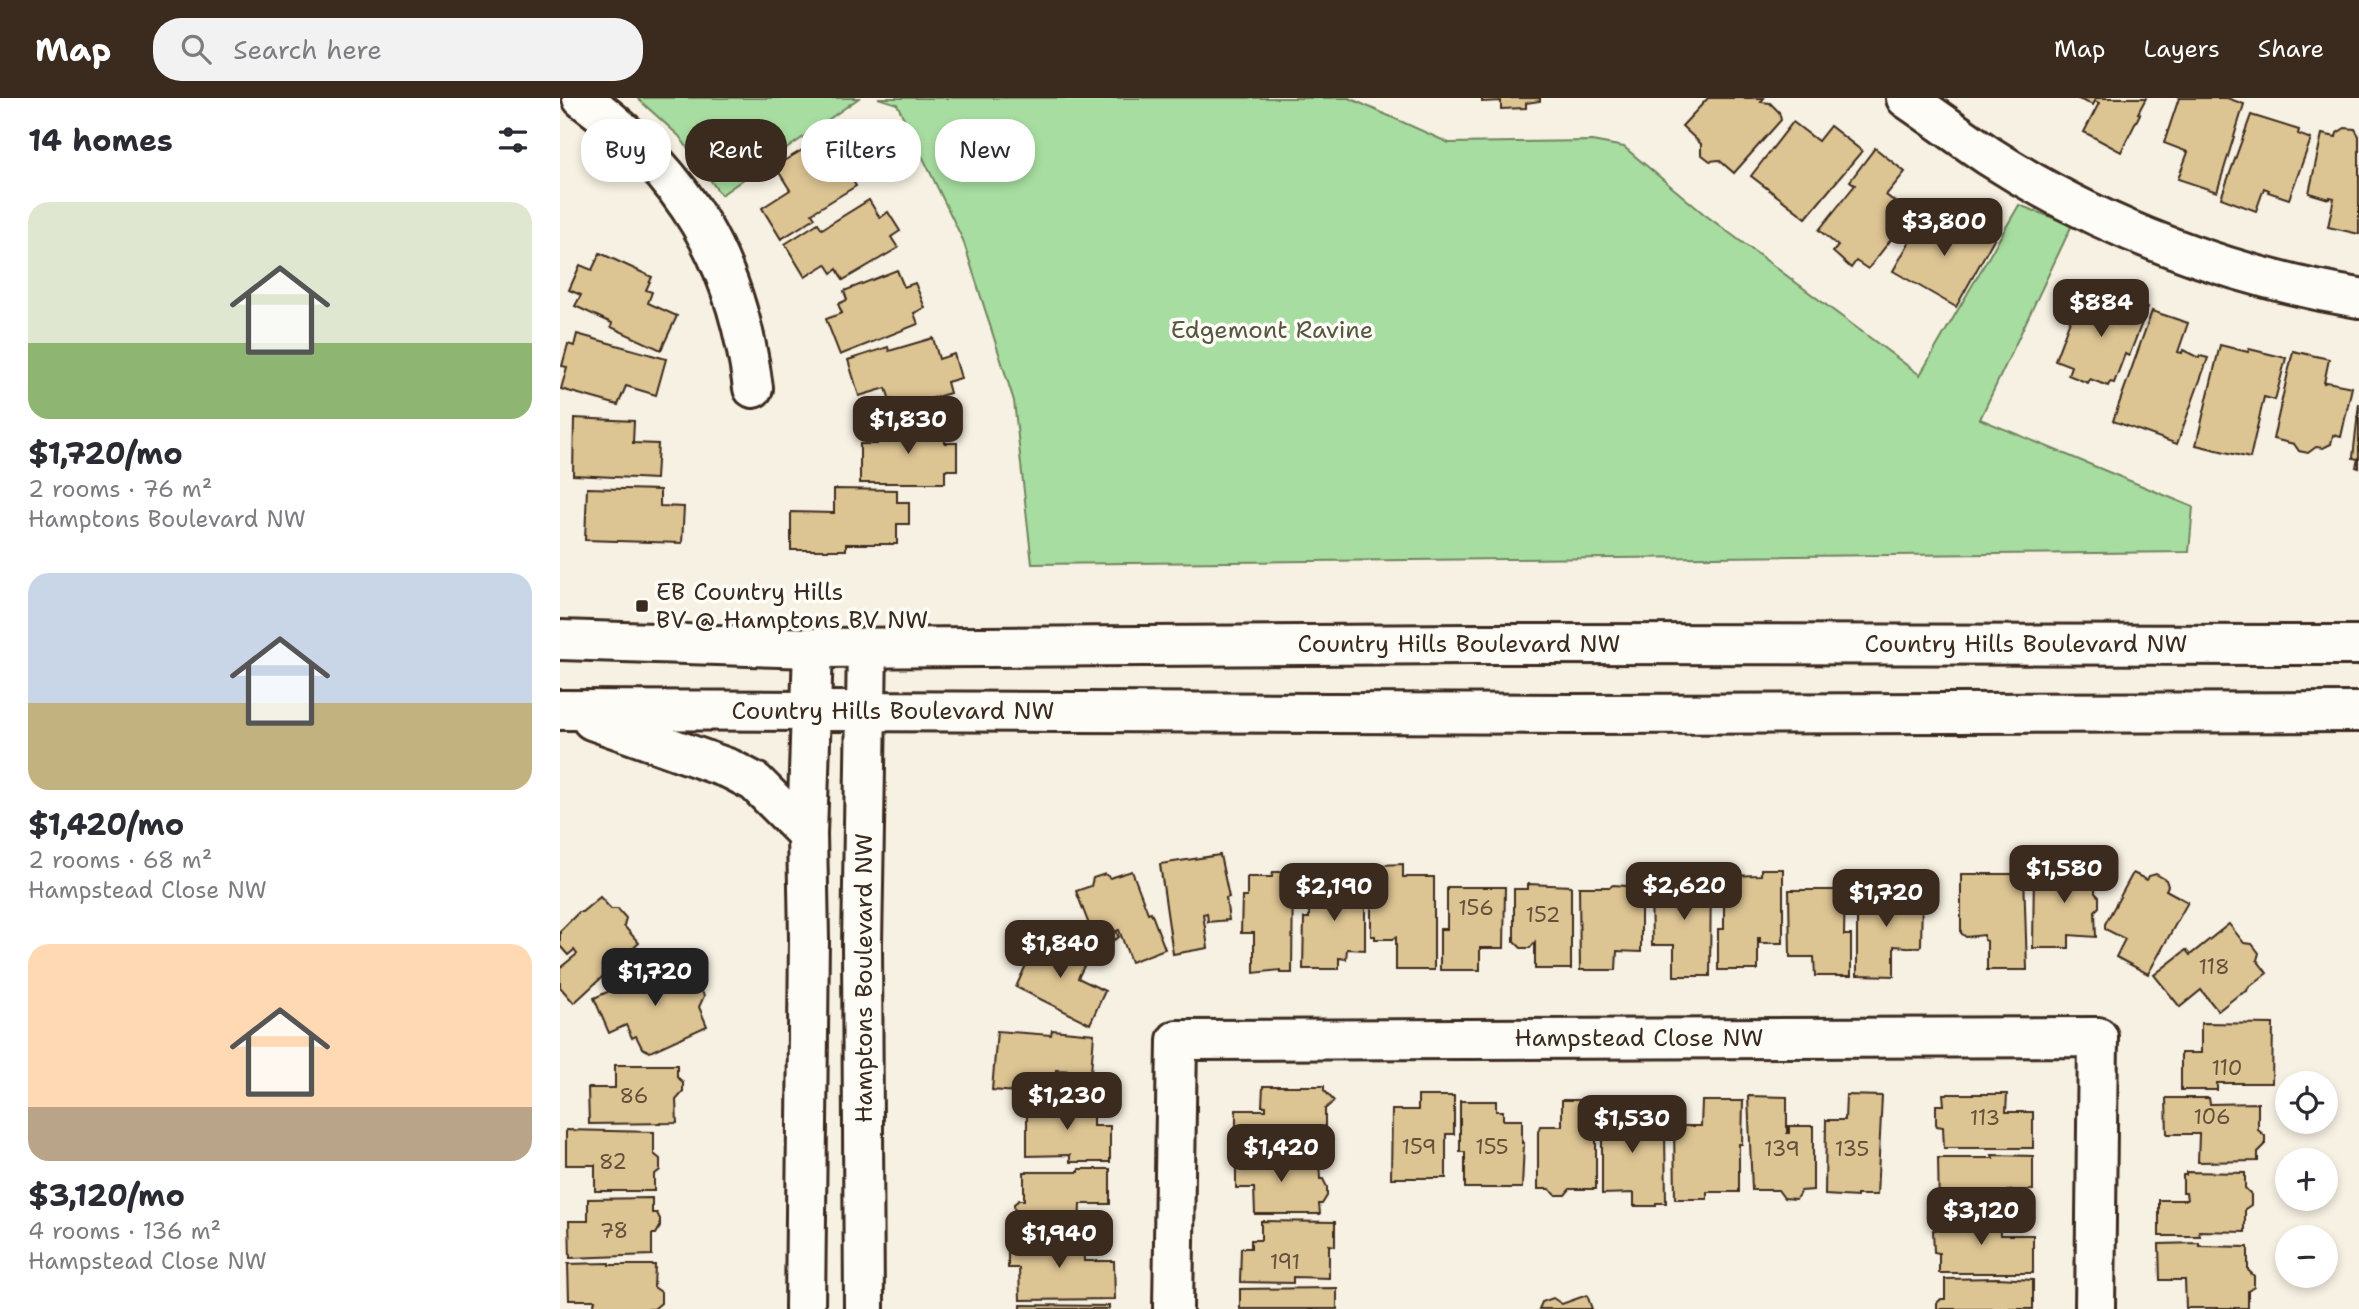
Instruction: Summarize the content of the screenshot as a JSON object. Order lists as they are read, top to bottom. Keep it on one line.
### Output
{"streets":{"main road":["Country Hills Boulevard NW","Hamptons Boulevard NW","Hampstead Close NW"]},"crossings":[["Country Hills Boulevard NW","Hamptons Boulevard NW"]],"parks":["Edgemont Ravine"],"places":{"transit":["EB Country Hills BV @ Hamptons BV NW"]},"house_numbers":["156","152","118","110","86","106","113","159","155","139","135","82","78","191"],"page":{"header":"Map","search":"Search here","nav":["Map","Layers","Share"],"heading":"14 homes","chip":["Buy","Rent","Filters","New"],"list":[{"name":"$1,720/mo","note":"2 rooms · 76 m² · Hamptons Boulevard NW"},{"name":"$1,420/mo","note":"2 rooms · 68 m² · Hampstead Close NW"},{"name":"$3,120/mo","note":"4 rooms · 136 m² · Hampstead Close NW"}],"price":["$3,800","$884","$1,830","$1,580","$2,620","$2,190","$1,720","$1,840","$1,720","$1,230","$1,530","$1,420","$3,120","$1,940"],"map_buttons":["+","−"]}}
